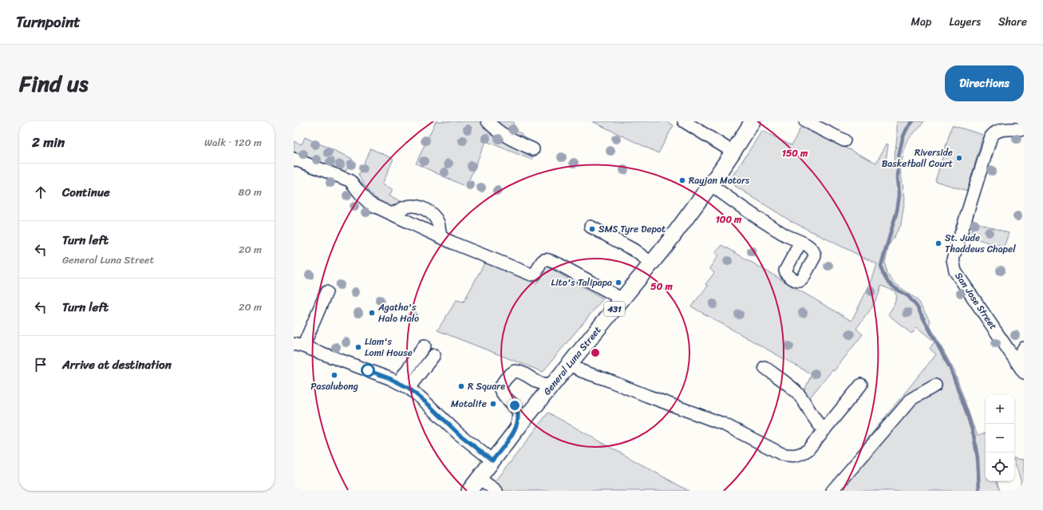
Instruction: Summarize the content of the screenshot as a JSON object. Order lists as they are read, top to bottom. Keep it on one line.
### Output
{"streets":{"main road":["431","General Luna Street"],"street":["San Jose Street"]},"places":["Riverside Basketball Court","Rayjan Motors","SMS Tyre Depot","St. Jude Thaddeus Chapel","Lito's Talipapa","Agatha's Halo Halo","Liam's Lomi House","Pasalubong","R Square","Motolite"],"page":{"header":"Turnpoint","nav":["Map","Layers","Share"],"title":"Find us","buttons":"Directions","heading":["2 min","Walk · 120 m"],"list":[["Continue","80 m"],["Turn left","General Luna Street","20 m"],["Turn left","20 m"],"Arrive at destination"],"map_buttons":["+","−"]},"rings":["150 m","100 m","50 m"]}
